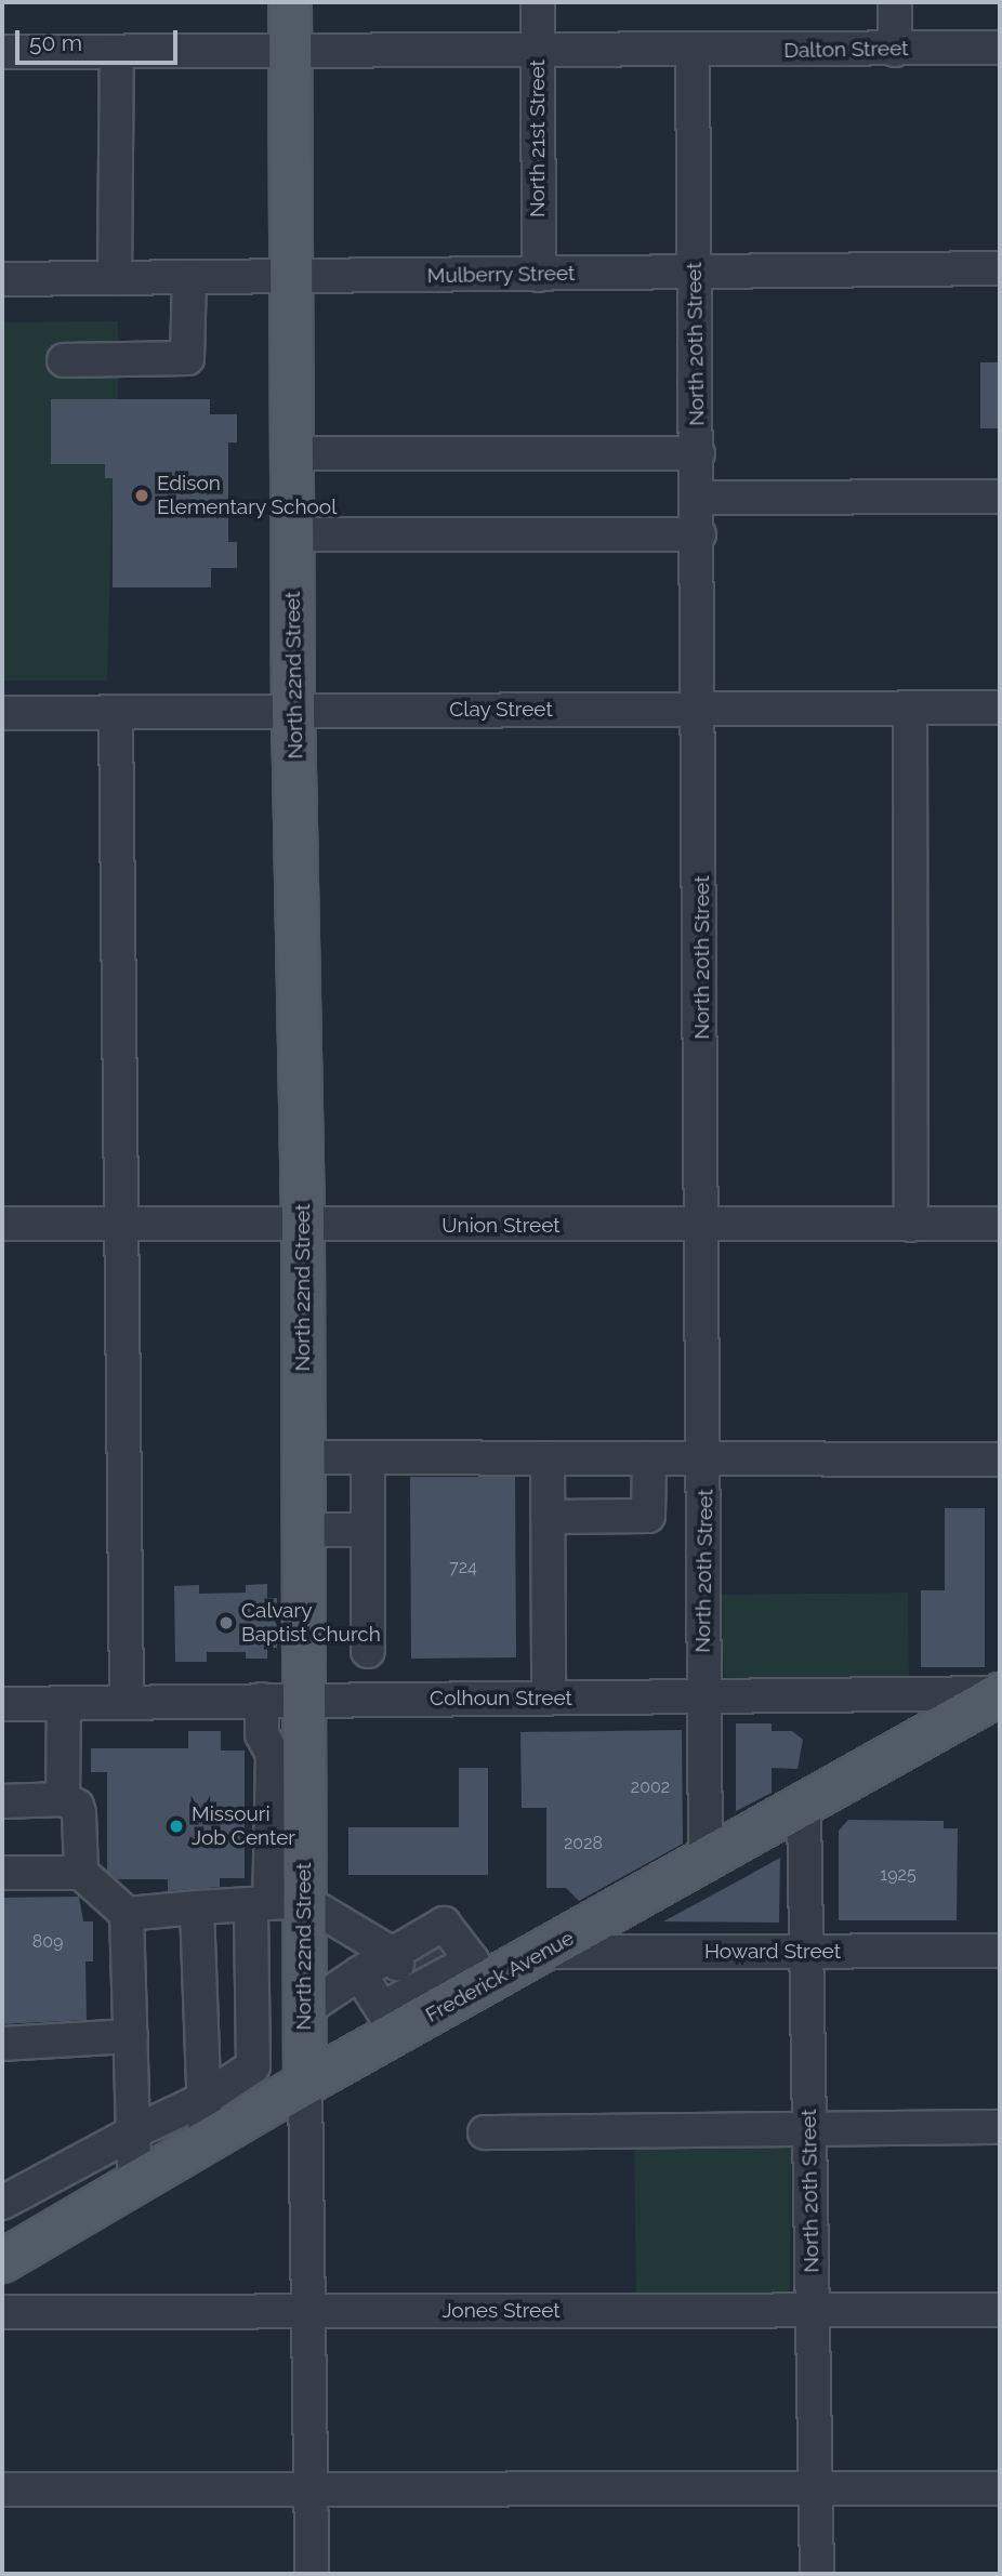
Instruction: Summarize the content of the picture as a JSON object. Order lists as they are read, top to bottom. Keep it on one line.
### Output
{"streets":{"main road":["North 22nd Street","Frederick Avenue"],"street":["Dalton Street","North 21st Street","Mulberry Street","North 20th Street","Clay Street","Union Street","Colhoun Street","Howard Street","Jones Street"]},"crossings":[["Dalton Street","North 21st Street"],["Dalton Street","North 20th Street"],["Dalton Street","North 22nd Street"],["North 21st Street","Mulberry Street"],["Mulberry Street","North 20th Street"],["Mulberry Street","North 22nd Street"],["North 20th Street","Clay Street"],["North 20th Street","Union Street"],["North 20th Street","Colhoun Street"],["North 20th Street","Howard Street"],["North 20th Street","Frederick Avenue"],["North 20th Street","Jones Street"],["North 22nd Street","Clay Street"],["North 22nd Street","Union Street"],["North 22nd Street","Colhoun Street"],["North 22nd Street","Frederick Avenue"],["North 22nd Street","Jones Street"],["Colhoun Street","Frederick Avenue"],["Howard Street","Frederick Avenue"]],"places":["Edison Elementary School","Calvary Baptist Church","Missouri Job Center"],"house_numbers":["724","2002","2028","1925","809"],"scale_bar":"50 m"}
